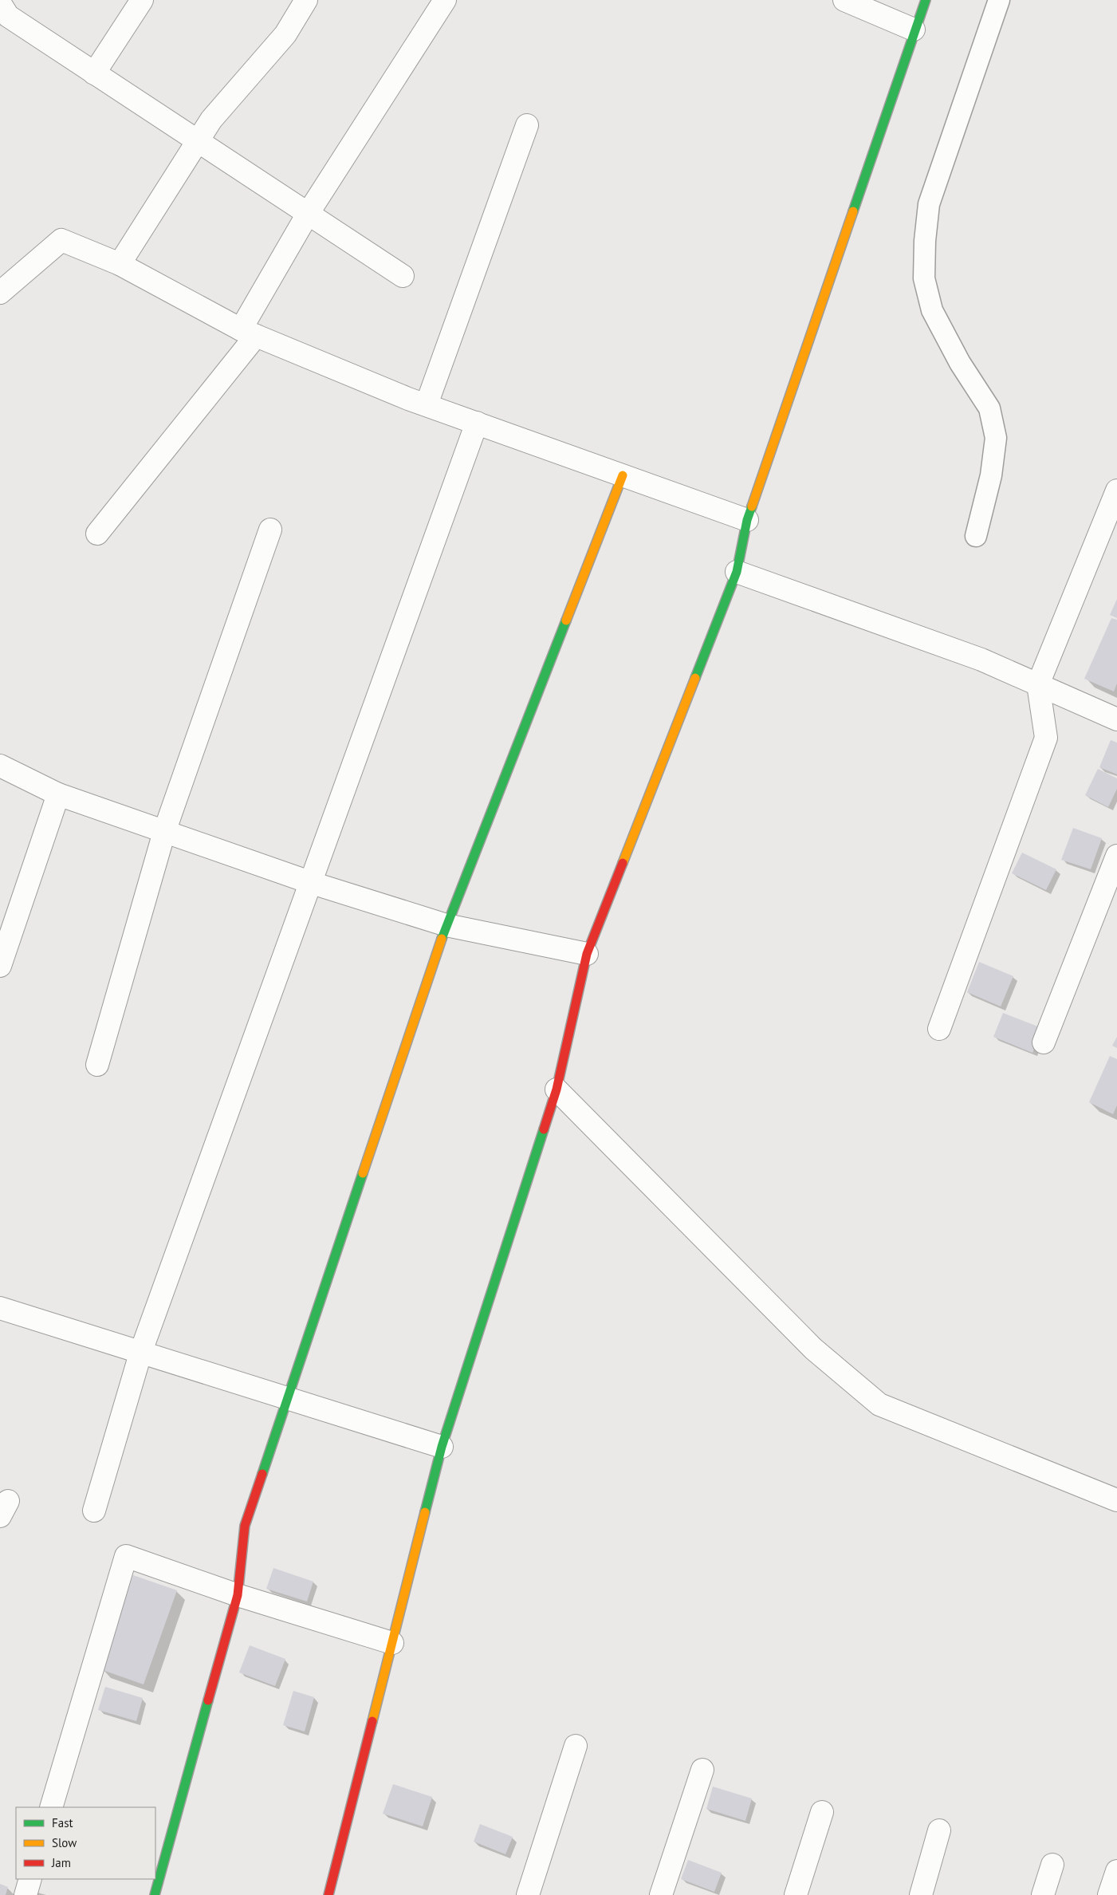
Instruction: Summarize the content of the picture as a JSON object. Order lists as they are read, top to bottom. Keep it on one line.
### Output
{"legend":["Fast","Slow","Jam"]}
